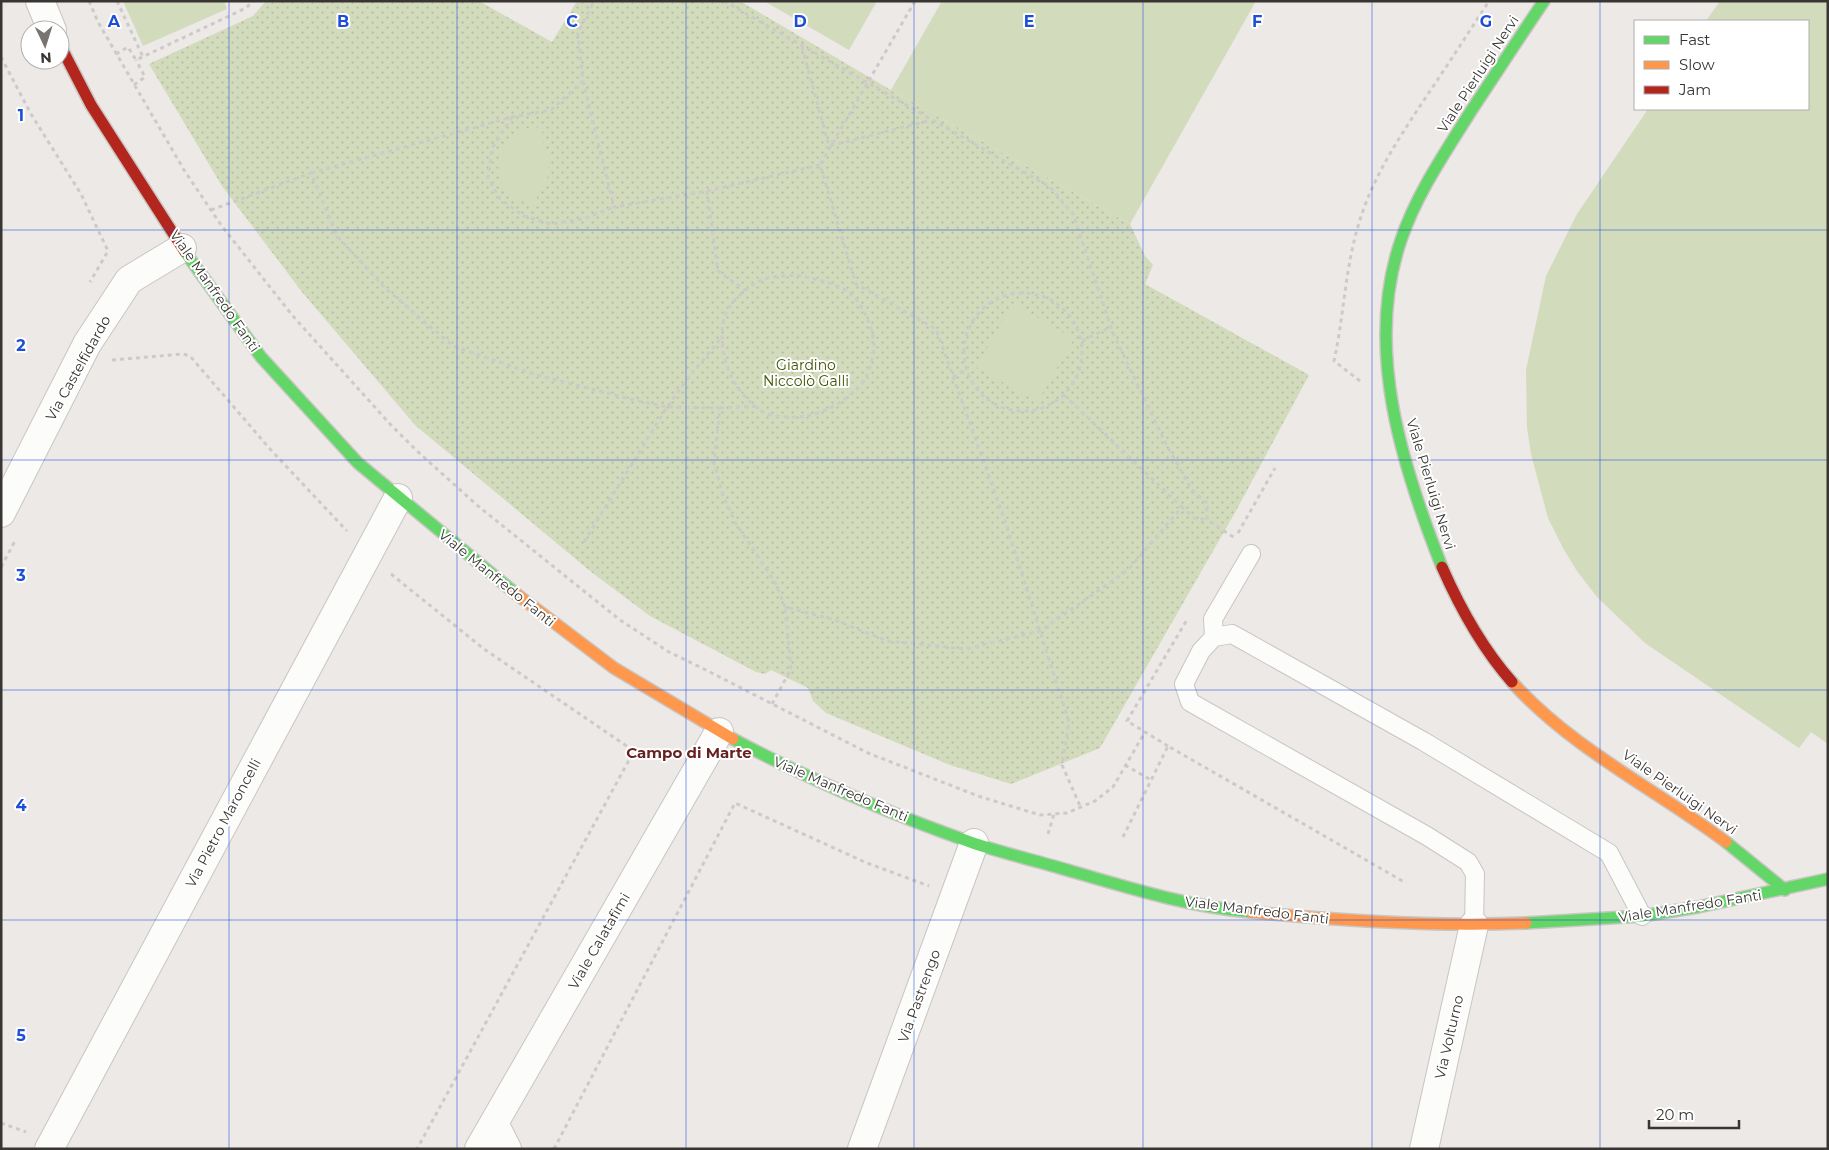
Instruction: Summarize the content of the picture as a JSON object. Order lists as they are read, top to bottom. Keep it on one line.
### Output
{"streets":{"street":["Viale Pierluigi Nervi","Viale Manfredo Fanti","Via Castelfidardo","Via Pietro Maroncelli","Viale Calatafimi","Via Pastrengo","Via Volturno"]},"crossings":[["Viale Pierluigi Nervi","Viale Manfredo Fanti"],["Viale Manfredo Fanti","Via Castelfidardo"],["Viale Manfredo Fanti","Via Pietro Maroncelli"],["Viale Manfredo Fanti","Viale Calatafimi"],["Viale Manfredo Fanti","Via Pastrengo"],["Viale Manfredo Fanti","Via Volturno"]],"districts":["Campo di Marte"],"parks":["Giardino Niccolò Galli"],"legend":["Fast","Slow","Jam"],"scale_bar":"20 m","north":"bottom","grid":{"columns":["A","B","C","D","E","F","G"],"rows":["1","2","3","4","5"]}}
